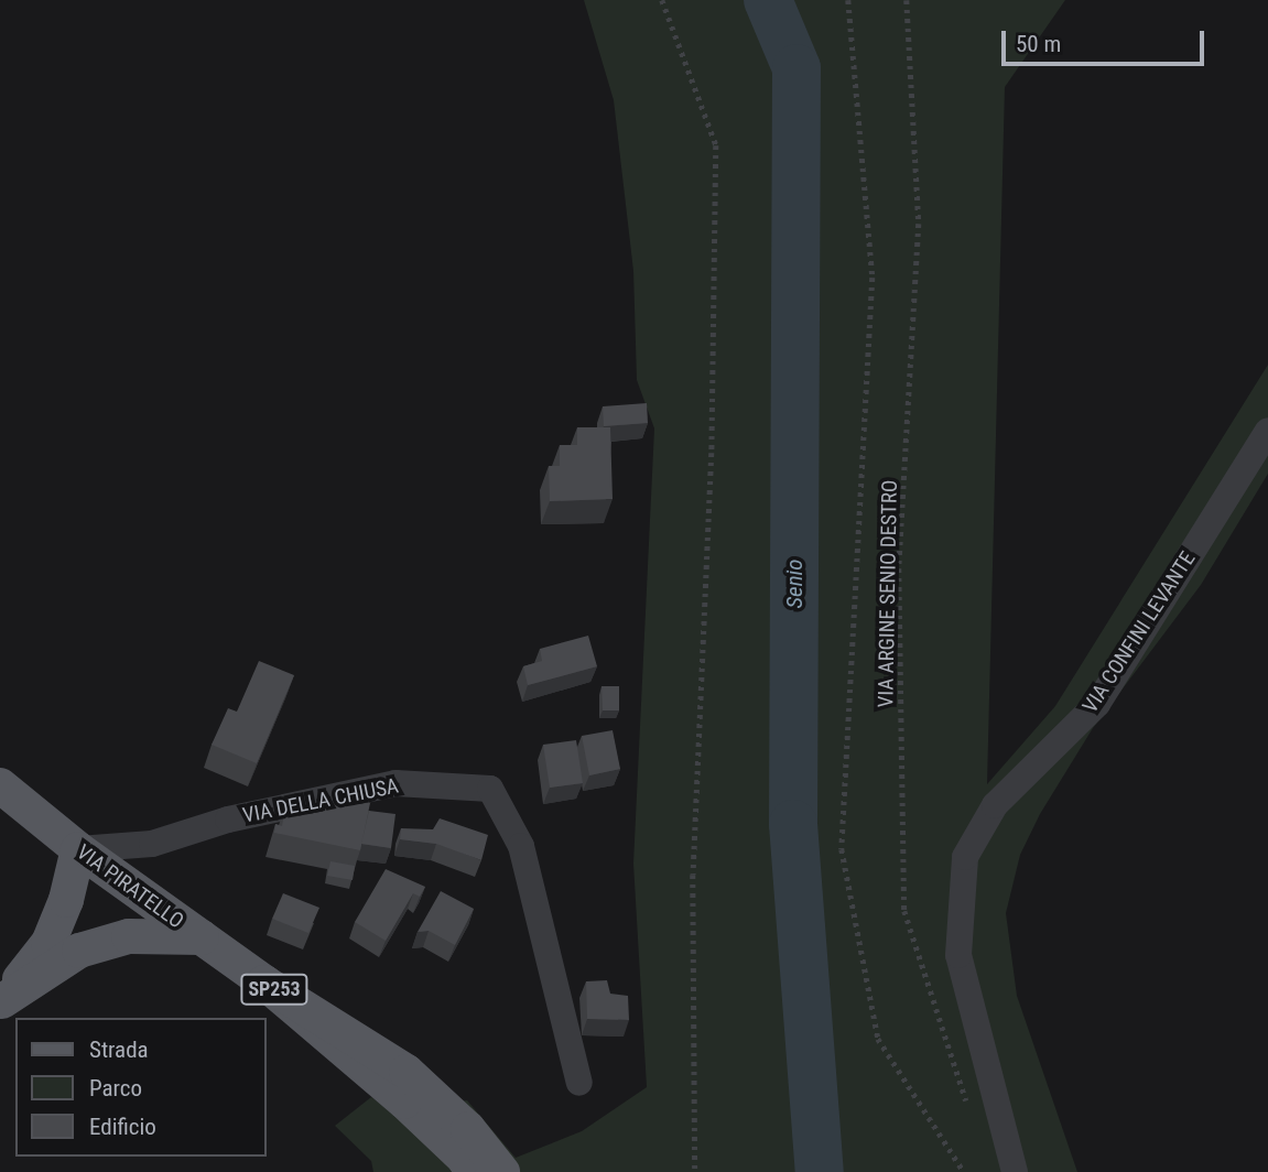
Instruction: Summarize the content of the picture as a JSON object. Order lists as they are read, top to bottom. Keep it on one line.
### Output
{"streets":{"main road":["VIA PIRATELLO","SP253"],"street":["VIA CONFINI LEVANTE","VIA DELLA CHIUSA"],"path":["VIA ARGINE SENIO DESTRO"]},"crossings":[["VIA DELLA CHIUSA","VIA PIRATELLO"]],"water":["Senio"],"legend":["Strada","Parco","Edificio"],"scale_bar":"50 m"}
